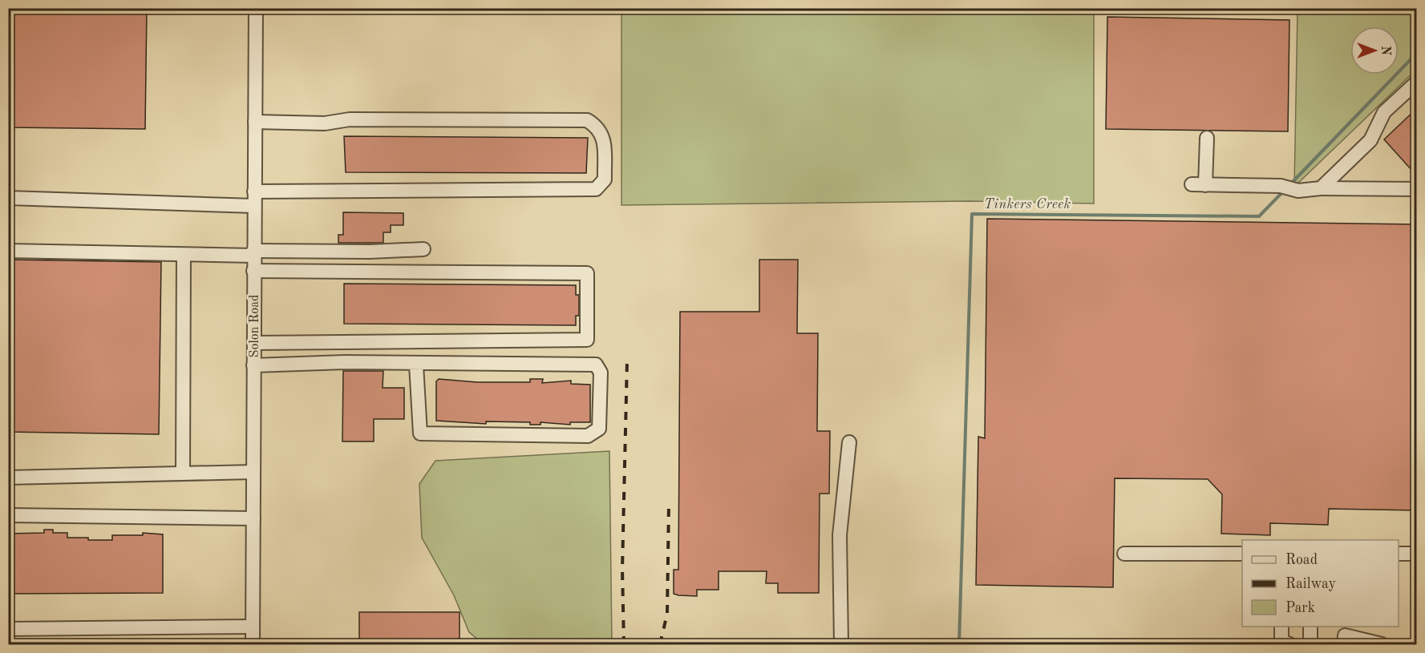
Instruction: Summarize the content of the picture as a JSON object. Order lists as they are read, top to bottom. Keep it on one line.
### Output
{"streets":{"street":["Solon Road"]},"water":["Tinkers Creek"],"legend":["Road","Railway","Park"],"north":"right"}
